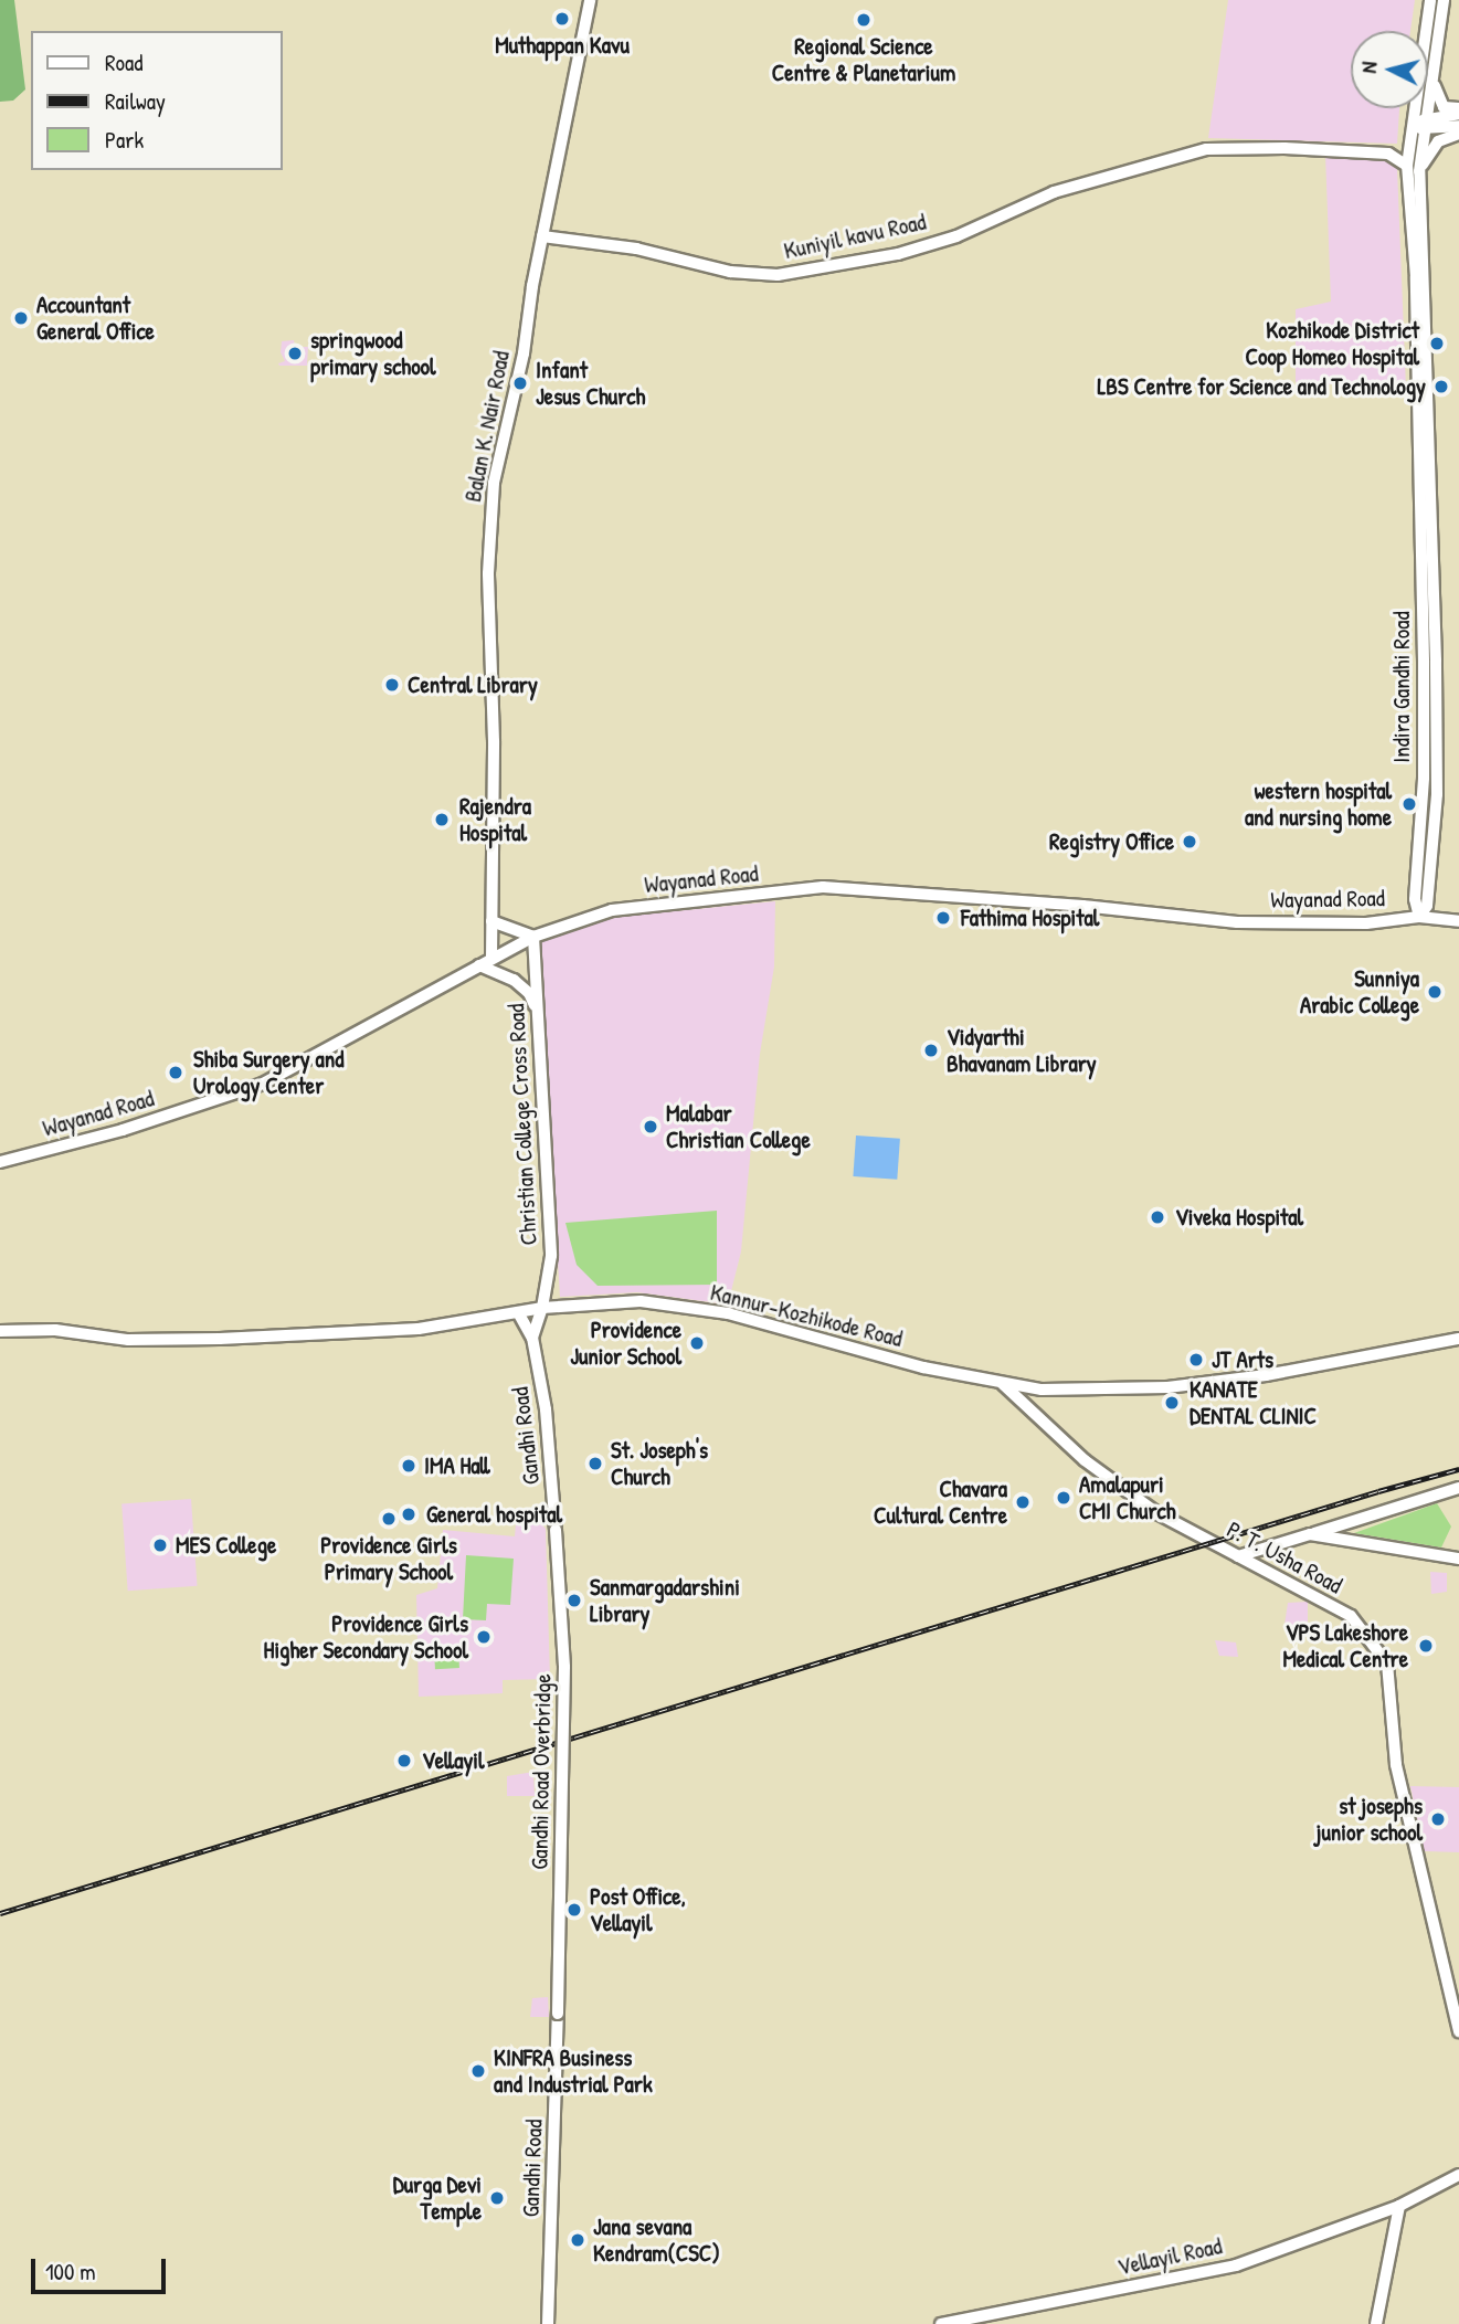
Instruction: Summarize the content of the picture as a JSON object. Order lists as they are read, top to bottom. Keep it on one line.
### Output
{"streets":{"main road":["Kuniyil kavu Road","Balan K. Nair Road","Indira Gandhi Road","Wayanad Road","Christian College Cross Road","Kannur-Kozhikode Road","Gandhi Road","P. T. Usha Road","Gandhi Road Overbridge","Vellayil Road"]},"crossings":[["Kuniyil kavu Road","Balan K. Nair Road"],["Kuniyil kavu Road","Indira Gandhi Road"],["Balan K. Nair Road","Wayanad Road"],["Indira Gandhi Road","Wayanad Road"],["Wayanad Road","Christian College Cross Road"],["Christian College Cross Road","Kannur-Kozhikode Road"],["Christian College Cross Road","Gandhi Road"],["Kannur-Kozhikode Road","Gandhi Road"],["Kannur-Kozhikode Road","P. T. Usha Road"],["Gandhi Road","Gandhi Road Overbridge"]],"places":["Muthappan Kavu","Regional Science Centre & Planetarium","Accountant General Office","Kozhikode District Coop Homeo Hospital","springwood primary school","Infant Jesus Church","LBS Centre for Science and Technology","Central Library","western hospital and nursing home","Rajendra Hospital","Registry Office","Fathima Hospital","Sunniya Arabic College","Vidyarthi Bhavanam Library","Shiba Surgery and Urology Center","Malabar Christian College","Viveka Hospital","Providence Junior School","JT Arts","KANATE DENTAL CLINIC","St. Joseph's Church","IMA Hall","Amalapuri CMI Church","Chavara Cultural Centre","General hospital","Providence Girls Primary School","MES College","Sanmargadarshini Library","Providence Girls Higher Secondary School","VPS Lakeshore Medical Centre","Vellayil","st josephs junior school","Post Office, Vellayil","KINFRA Business and Industrial Park","Durga Devi Temple","Jana sevana Kendram(CSC)"],"legend":["Road","Railway","Park"],"scale_bar":"100 m","north":"left"}
